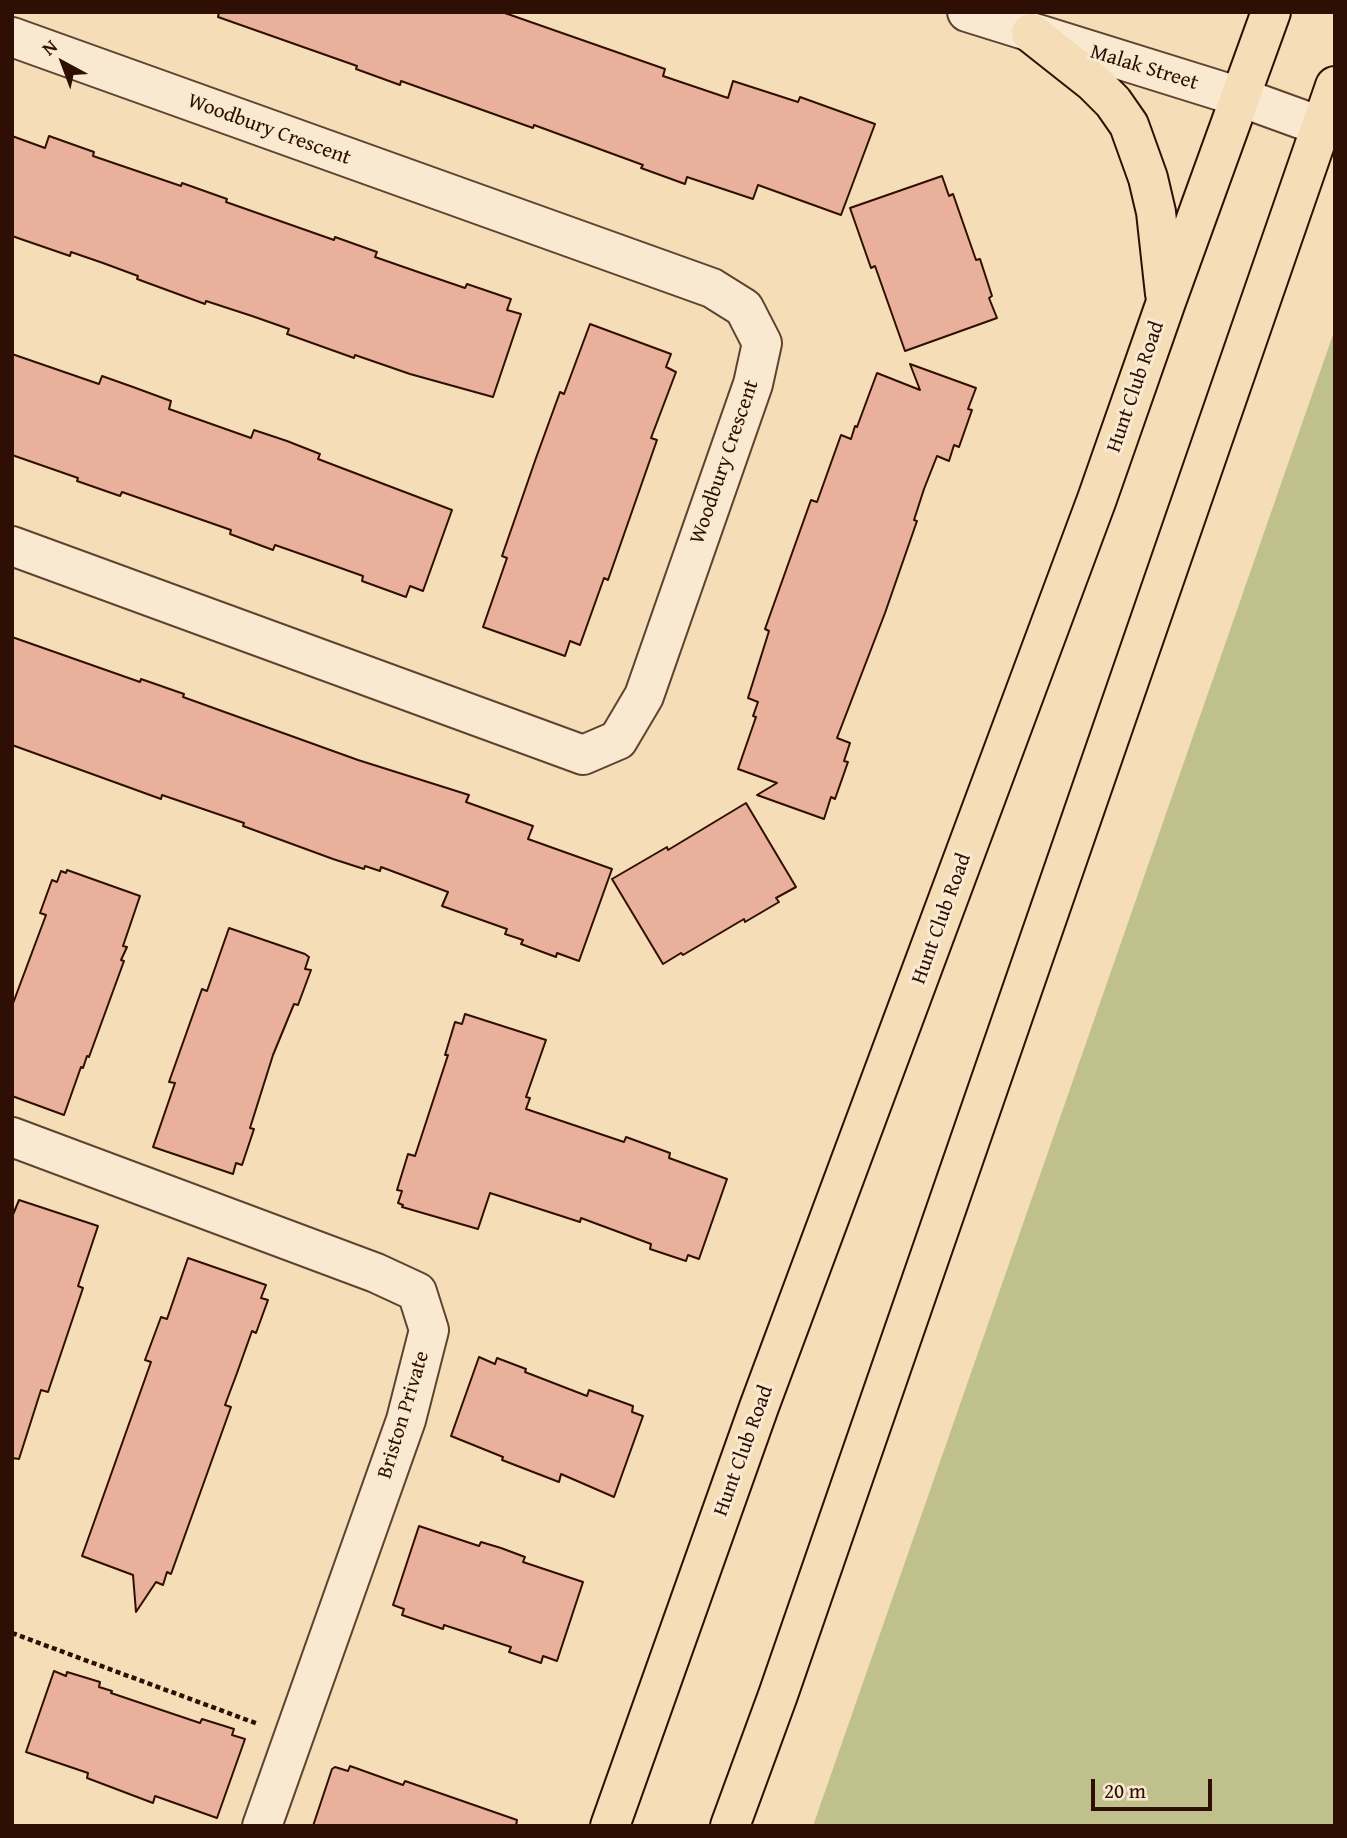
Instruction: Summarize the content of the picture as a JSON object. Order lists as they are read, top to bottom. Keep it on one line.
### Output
{"streets":{"main road":["Hunt Club Road"],"street":["Malak Street","Woodbury Crescent","Briston Private"]},"crossings":[["Malak Street","Hunt Club Road"]],"scale_bar":"20 m","north":"top left"}
